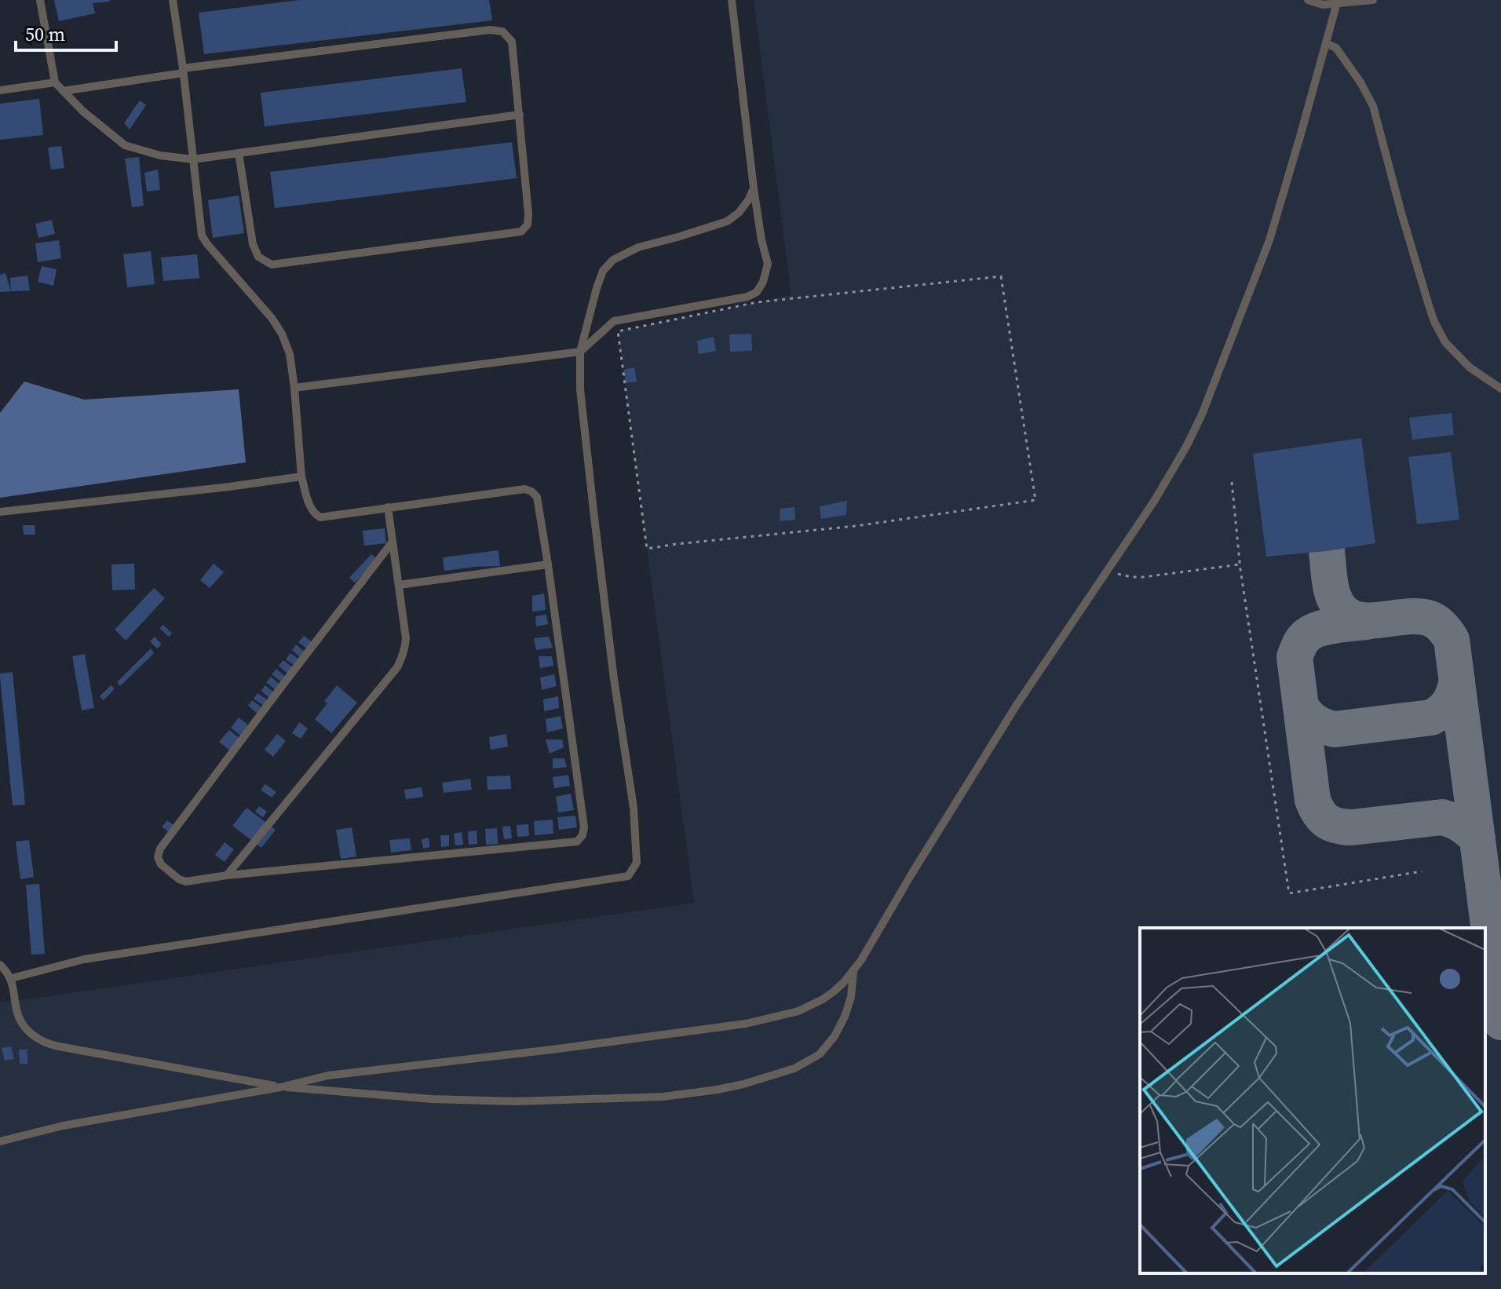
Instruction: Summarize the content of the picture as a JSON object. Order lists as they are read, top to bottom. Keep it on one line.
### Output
{"scale_bar":"50 m"}
